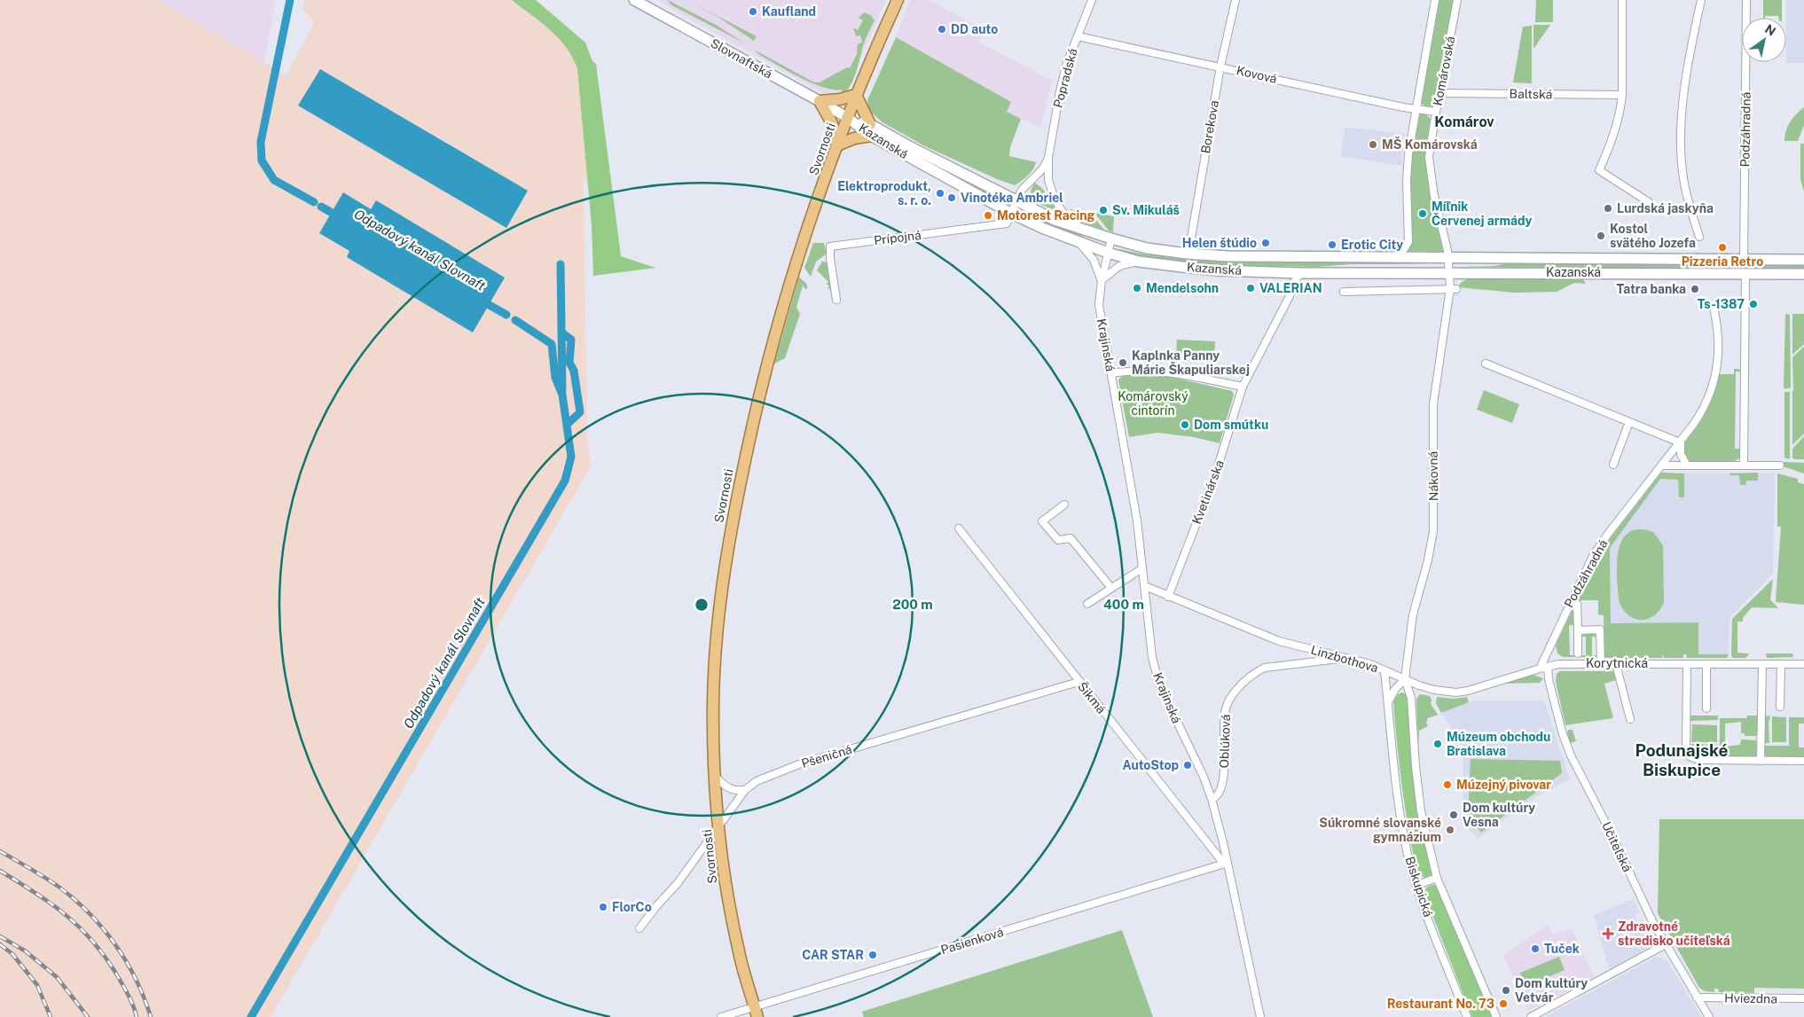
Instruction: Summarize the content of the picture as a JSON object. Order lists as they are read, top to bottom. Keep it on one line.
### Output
{"streets":{"main road":["Slovnaftská","Kazanská","Svornosti"],"street":["Komárovská","Kovová","Popradská","Baltská","Borekova","Podzáhradná","Prípojná","Krajinská","Nákovná","Kvetinárska","Linzbothova","Korytnická","Šikmá","Oblúková","Pšeničná","Učiteľská","Biskupická","Pasienková","Hviezdna"]},"crossings":[["Slovnaftská","Kazanská"],["Slovnaftská","Svornosti"],["Komárovská","Kovová"],["Komárovská","Baltská"],["Komárovská","Kazanská"],["Komárovská","Nákovná"],["Kovová","Popradská"],["Kovová","Borekova"],["Popradská","Kazanská"],["Popradská","Prípojná"],["Borekova","Kazanská"],["Podzáhradná","Kazanská"],["Podzáhradná","Linzbothova"],["Kazanská","Svornosti"],["Kazanská","Prípojná"],["Kazanská","Krajinská"],["Kazanská","Nákovná"],["Kazanská","Kvetinárska"],["Svornosti","Pšeničná"],["Svornosti","Pasienková"],["Krajinská","Linzbothova"],["Krajinská","Šikmá"],["Krajinská","Oblúková"],["Krajinská","Pasienková"],["Nákovná","Linzbothova"],["Nákovná","Biskupická"],["Kvetinárska","Linzbothova"],["Linzbothova","Korytnická"],["Linzbothova","Oblúková"],["Linzbothova","Učiteľská"],["Linzbothova","Biskupická"],["Korytnická","Učiteľská"],["Šikmá","Pšeničná"],["Šikmá","Pasienková"],["Učiteľská","Hviezdna"]],"districts":["Komárov","Podunajské Biskupice"],"water":["Odpadový kanál Slovnaft"],"parks":["Komárovský cintorín"],"places":{"other":["Kaufland","DD auto","MŠ Komárovská","Elektroprodukt, s. r. o.","Vinotéka Ambriel","Lurdská jaskyňa","Sv. Mikuláš","Míľnik Červenej armády","Motorest Racing","Kostol svätého Jozefa","Helen štúdio","Erotic City","Pizzeria Retro","Mendelsohn","VALERIAN","Tatra banka","Ts-1387","Kaplnka Panny Márie Škapuliarskej","Dom smútku","Múzeum obchodu Bratislava","AutoStop","Múzejný pivovar","Dom kultúry Vesna","Súkromné slovanské gymnázium","FlorCo","Tuček","CAR STAR","Dom kultúry Vetvár","Restaurant No. 73"],"health":["Zdravotné stredisko učiteľská"]},"north":"top right","rings":["200 m","400 m"]}
